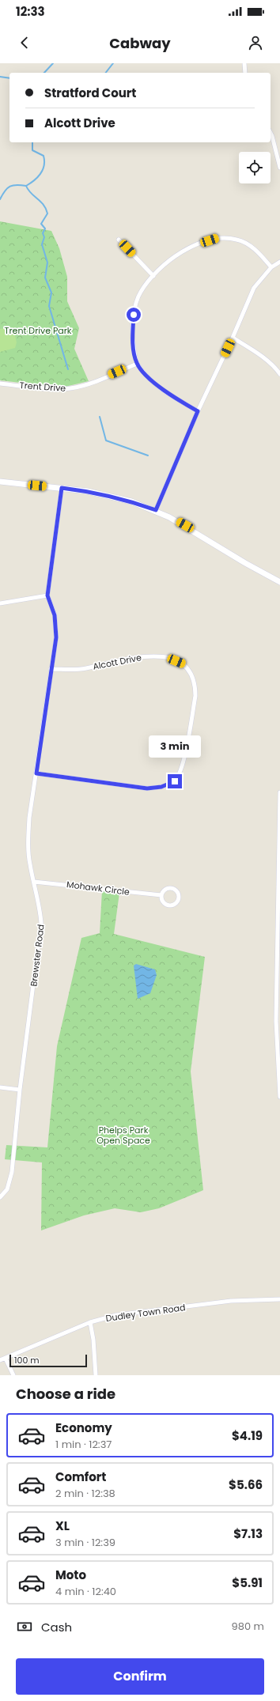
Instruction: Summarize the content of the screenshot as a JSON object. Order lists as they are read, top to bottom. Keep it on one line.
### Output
{"streets":{"street":["Trent Drive","Alcott Drive","Mohawk Circle","Brewster Road","Dudley Town Road"]},"crossings":[["Alcott Drive","Brewster Road"],["Mohawk Circle","Brewster Road"]],"parks":["Trent Drive Park","Phelps Park Open Space"],"scale_bar":"100 m","page":{"status":"12:33","header":"Cabway","banner":["Stratford Court","Alcott Drive"],"bubble":"3 min","scale":"100 m","heading":"Choose a ride","list":[{"name":"Economy","note":"1 min · 12:37","value":"$4.19"},{"name":"Comfort","note":"2 min · 12:38","value":"$5.66"},{"name":"XL","note":"3 min · 12:39","value":"$7.13"},{"name":"Moto","note":"4 min · 12:40","value":"$5.91"}],"pay":["Cash","980 m"],"buttons":"Confirm"}}
